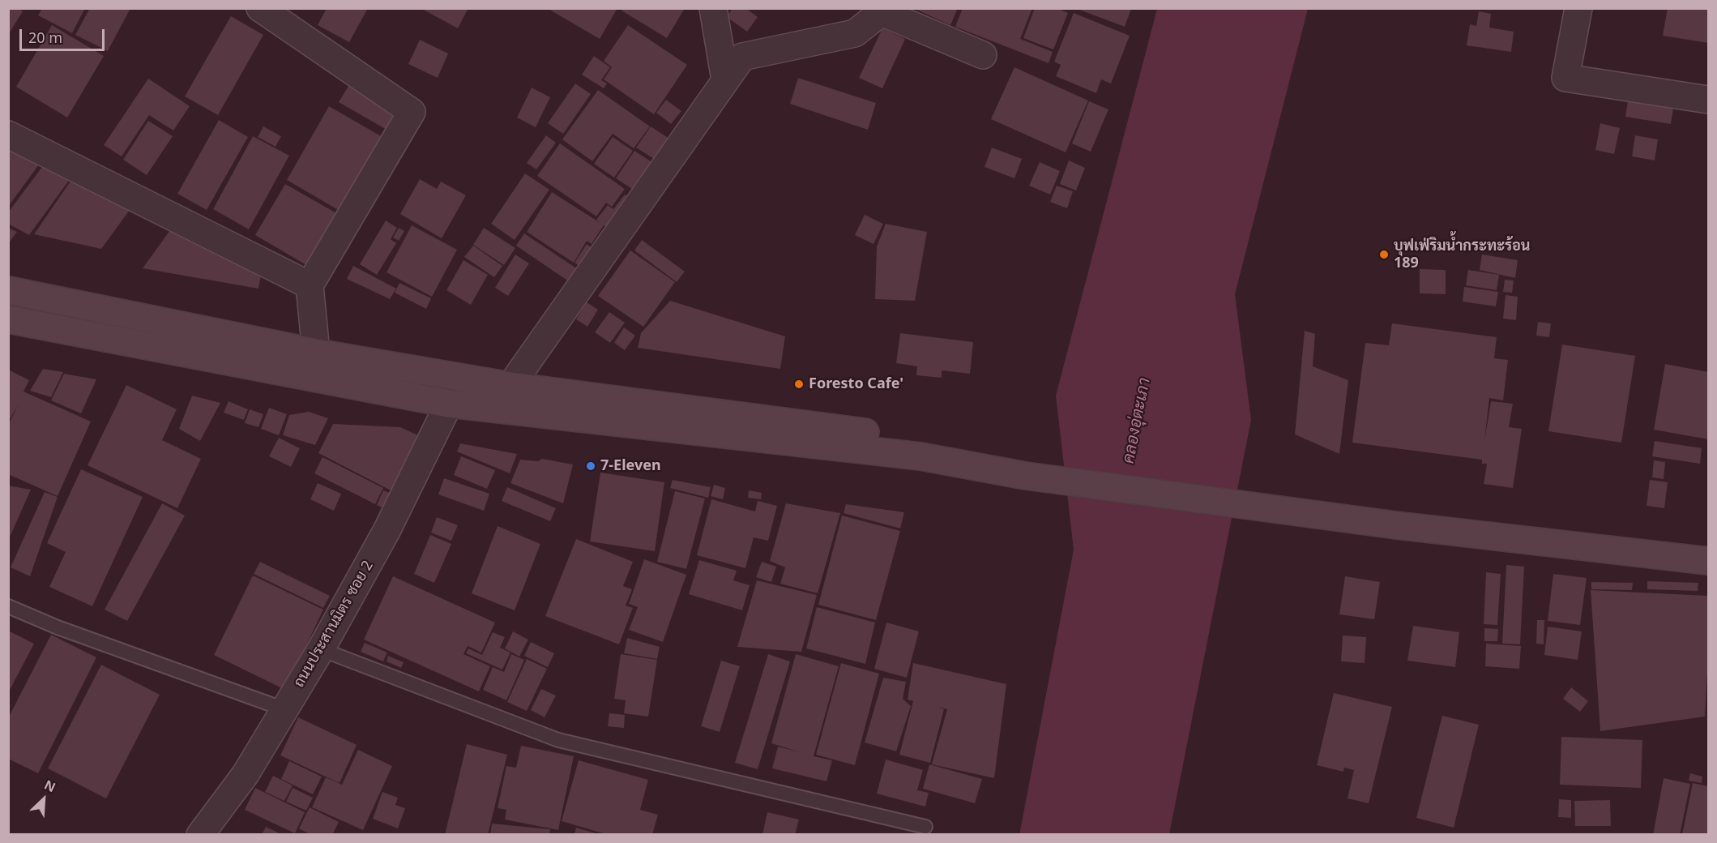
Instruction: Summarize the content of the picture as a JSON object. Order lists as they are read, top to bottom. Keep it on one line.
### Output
{"streets":{"street":["ถนนประสานมิตร ซอย 2"]},"water":["คลองอุ่ตะเภา"],"places":["บุฟเฟ่ริมน้ำกระทะร้อน 189","Foresto Cafe'","7-Eleven"],"scale_bar":"20 m","north":"top right"}
